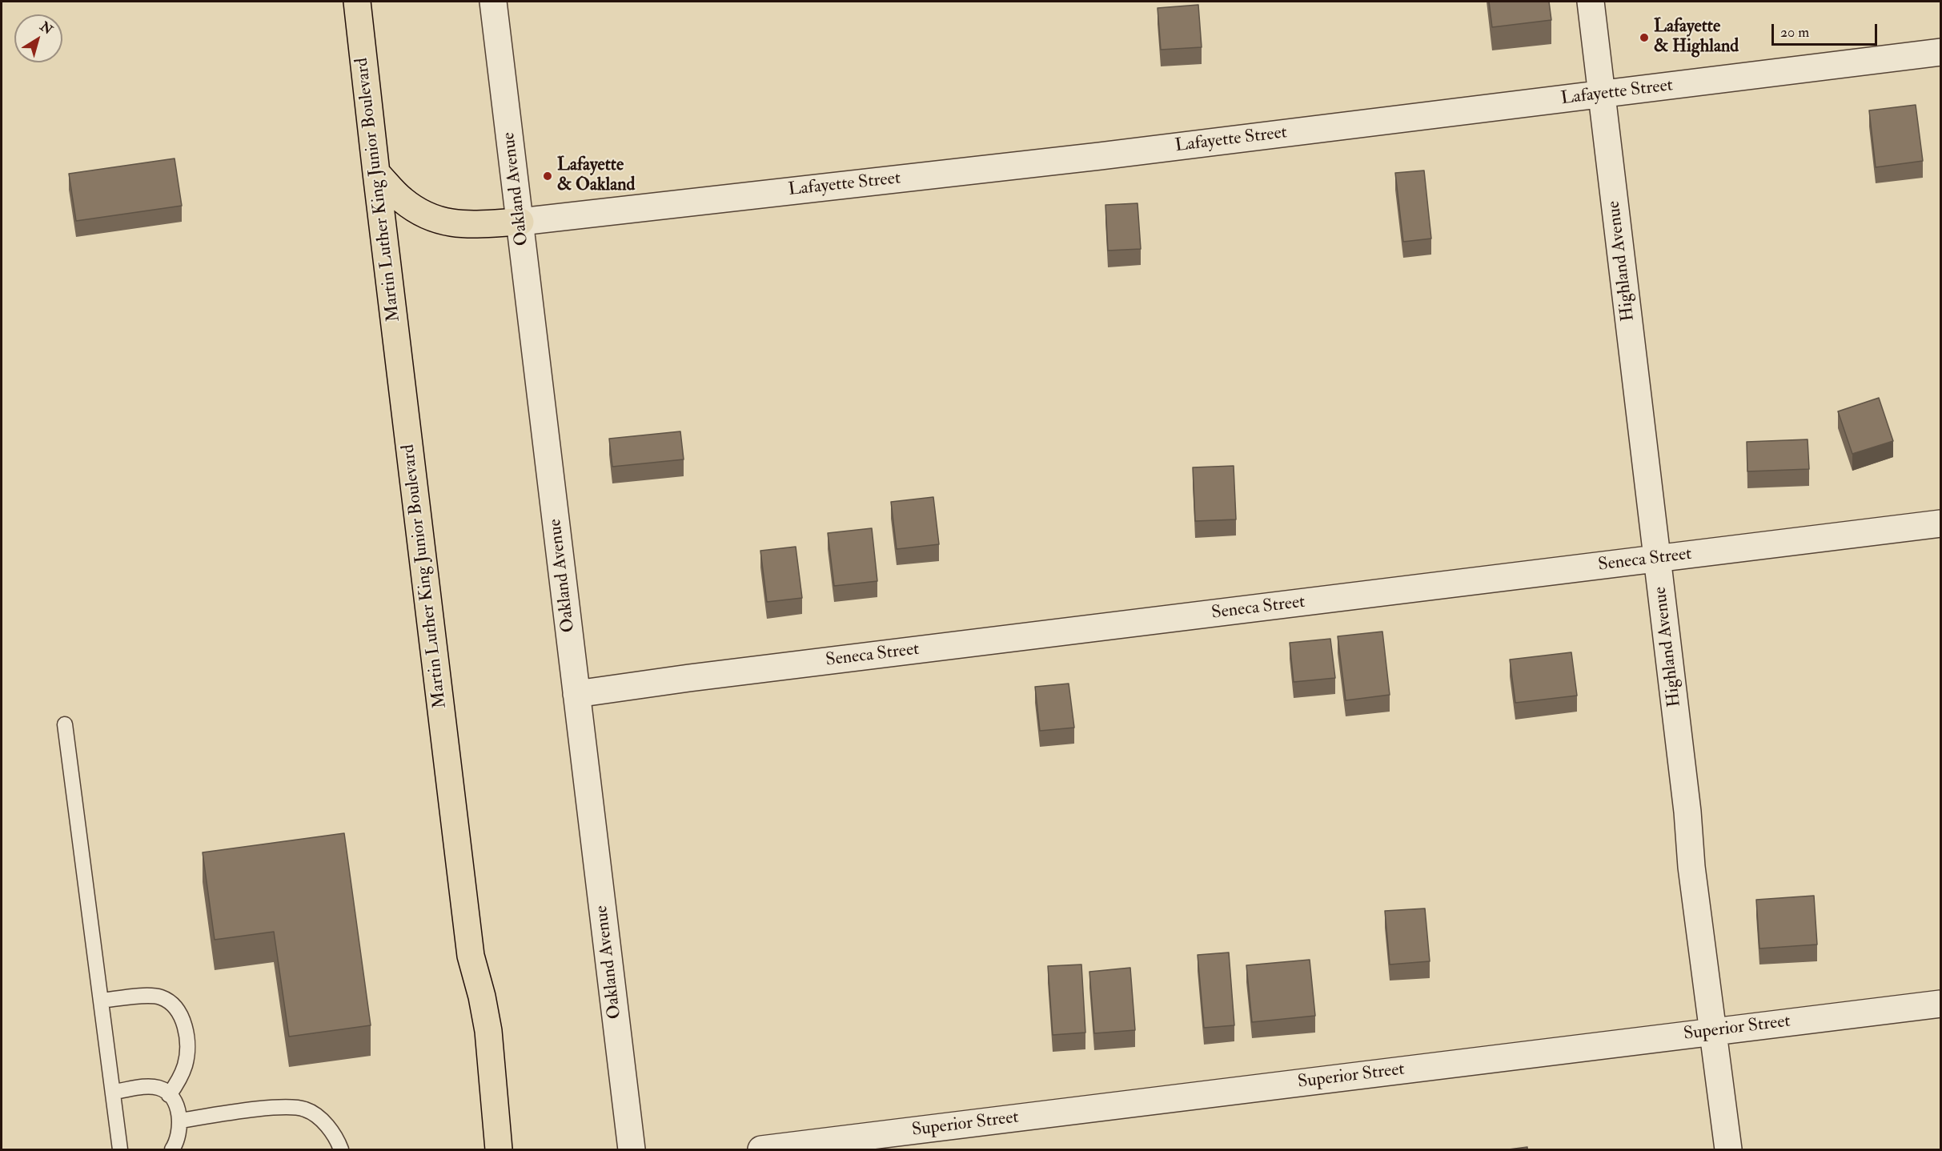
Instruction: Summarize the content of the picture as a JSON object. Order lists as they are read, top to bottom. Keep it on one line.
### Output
{"streets":{"main road":["Martin Luther King Junior Boulevard"],"street":["Lafayette Street","Oakland Avenue","Highland Avenue","Seneca Street","Superior Street"]},"crossings":[["Lafayette Street","Oakland Avenue"],["Lafayette Street","Highland Avenue"],["Oakland Avenue","Seneca Street"],["Highland Avenue","Seneca Street"],["Highland Avenue","Superior Street"]],"places":["Lafayette & Highland","Lafayette & Oakland"],"scale_bar":"20 m","north":"top right"}
